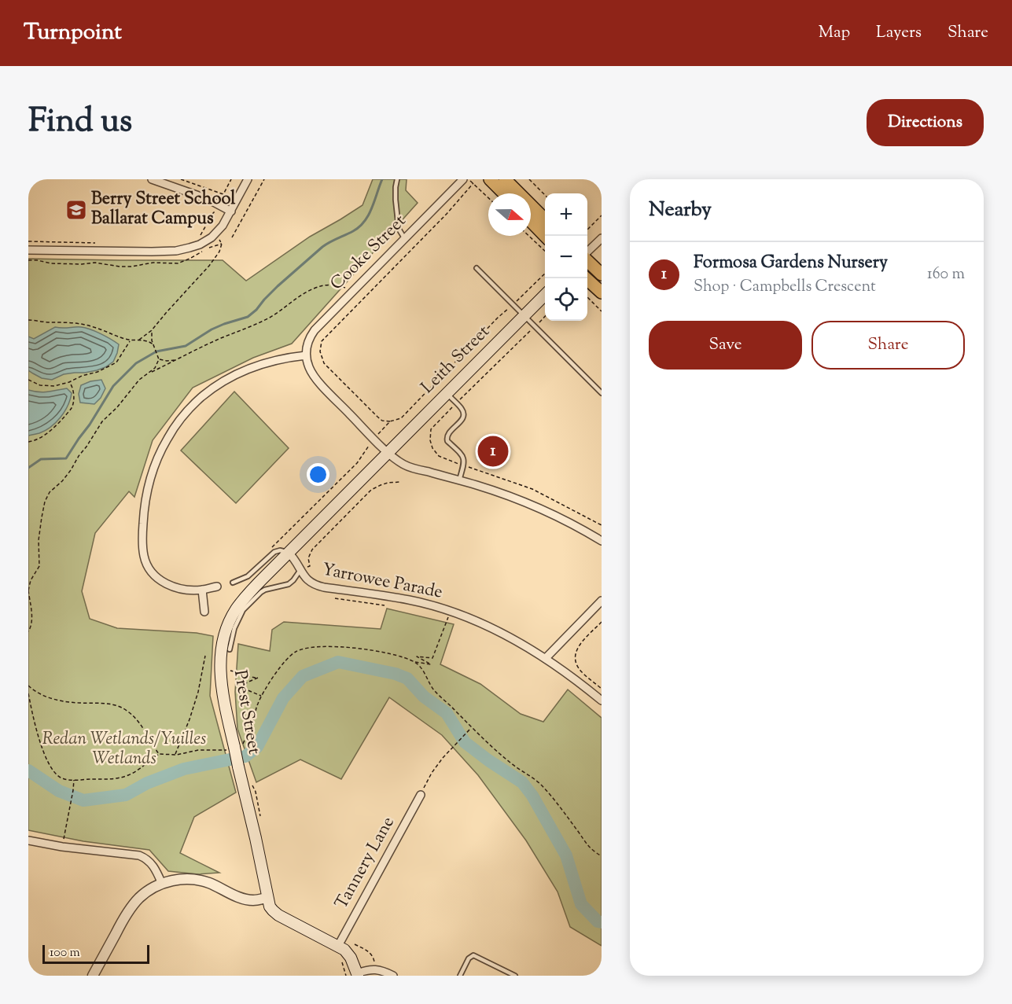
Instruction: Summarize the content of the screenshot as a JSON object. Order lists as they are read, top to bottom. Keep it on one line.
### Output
{"streets":{"main road":["Leith Street","Prest Street"],"street":["Cooke Street","Yarrowee Parade","Tannery Lane"]},"crossings":[["Leith Street","Prest Street"],["Yarrowee Parade","Prest Street"]],"parks":["Redan Wetlands/Yuilles Wetlands"],"places":{"school or university":["Berry Street School Ballarat Campus"]},"scale_bar":"100 m","north":"right","page":{"header":"Turnpoint","nav":["Map","Layers","Share"],"title":"Find us","buttons":["Directions",["Save","Share"]],"heading":"Nearby","map_buttons":["+","−"],"list":[{"mark":"1","name":"Formosa Gardens Nursery","note":"Shop · Campbells Crescent","value":"160 m"}],"pins":"1","scale":"100 m"}}
